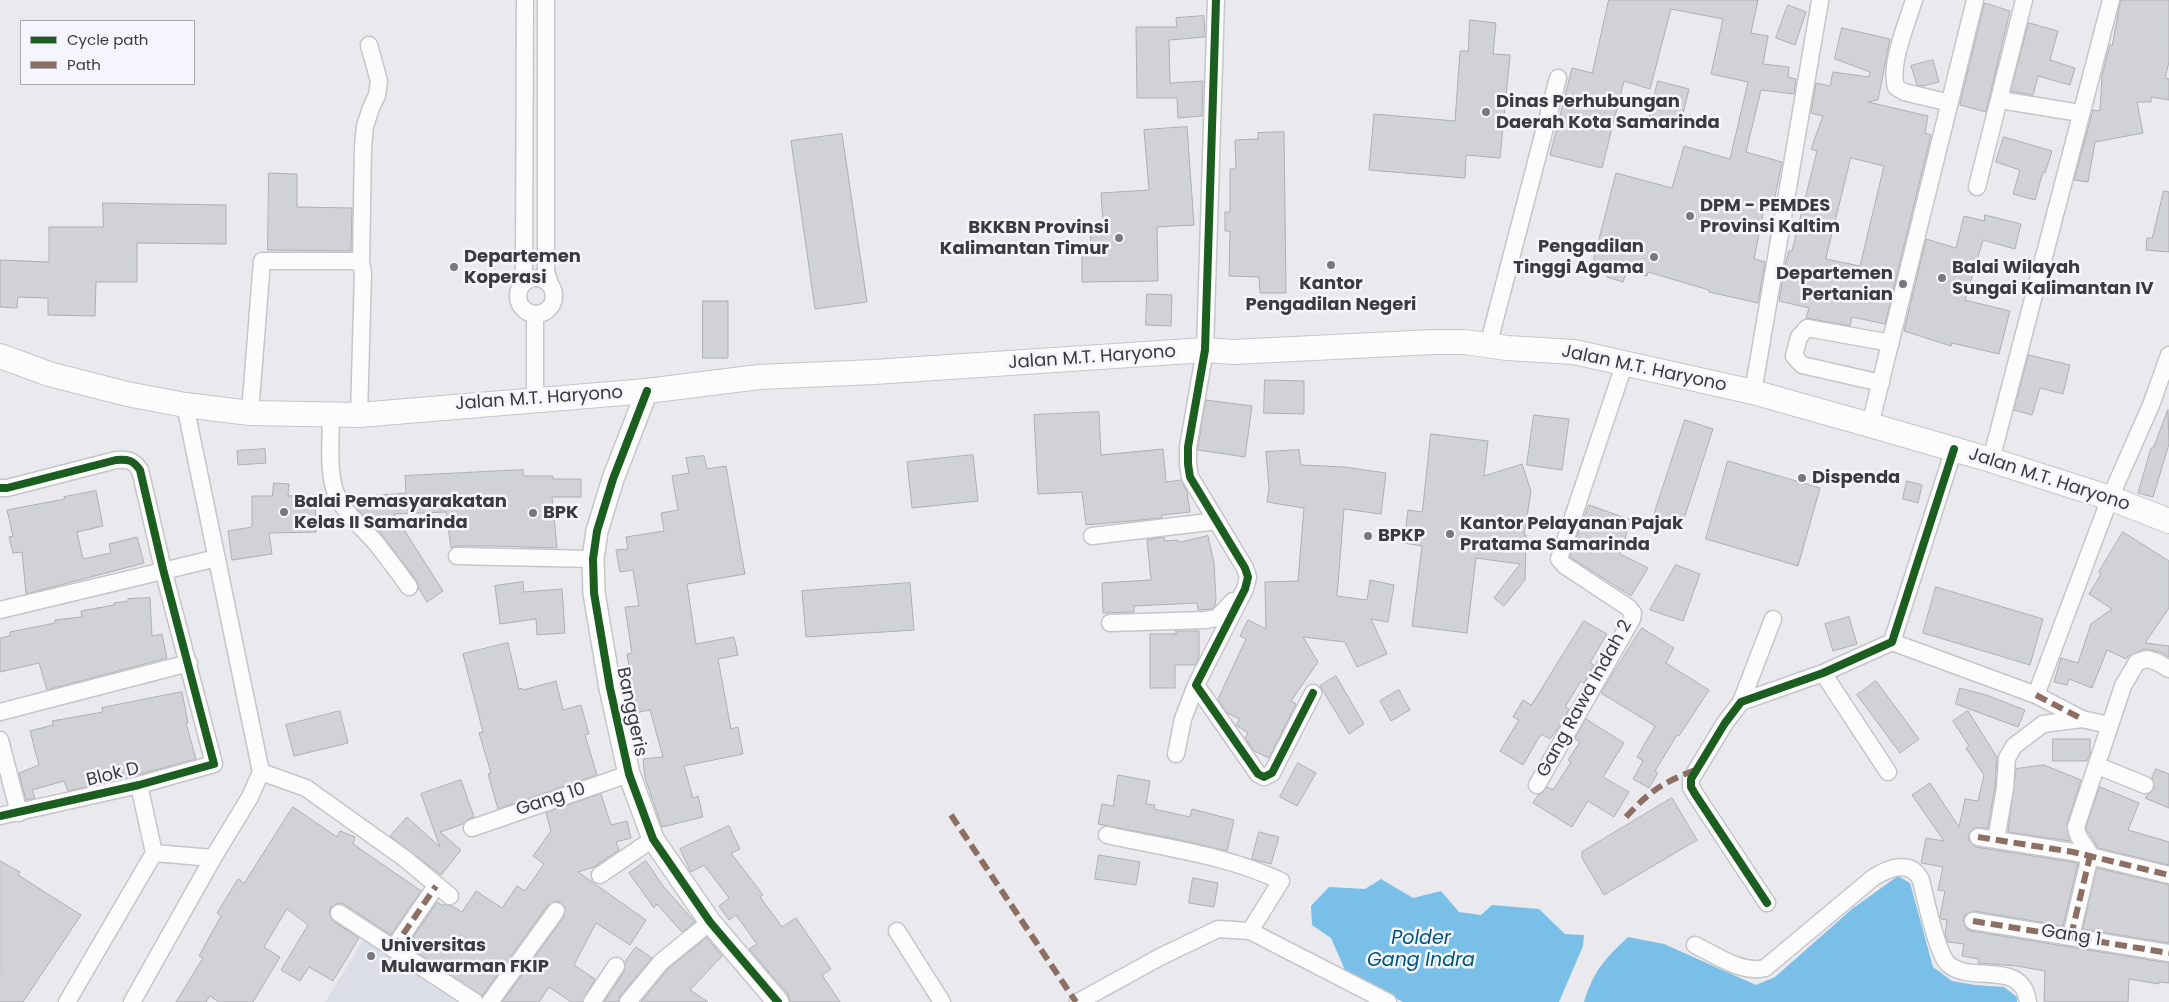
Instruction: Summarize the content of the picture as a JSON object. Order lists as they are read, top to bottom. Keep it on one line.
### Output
{"streets":{"main road":["Jalan M.T. Haryono"],"street":["Gang Rawa Indah 2","Banggeris","Blok D","Gang 10","Gang 1"]},"crossings":[["Jalan M.T. Haryono","Gang Rawa Indah 2"],["Jalan M.T. Haryono","Banggeris"],["Banggeris","Gang 10"]],"water":["Polder Gang Indra"],"places":["Dinas Perhubungan Daerah Kota Samarinda","DPM - PEMDES Provinsi Kaltim","BKKBN Provinsi Kalimantan Timur","Pengadilan Tinggi Agama","Kantor Pengadilan Negeri","Departemen Koperasi","Balai Wilayah Sungai Kalimantan IV","Departemen Pertanian","Dispenda","Balai Pemasyarakatan Kelas II Samarinda","BPK","Kantor Pelayanan Pajak Pratama Samarinda","BPKP","Universitas Mulawarman FKIP"],"legend":["Cycle path","Path"]}
